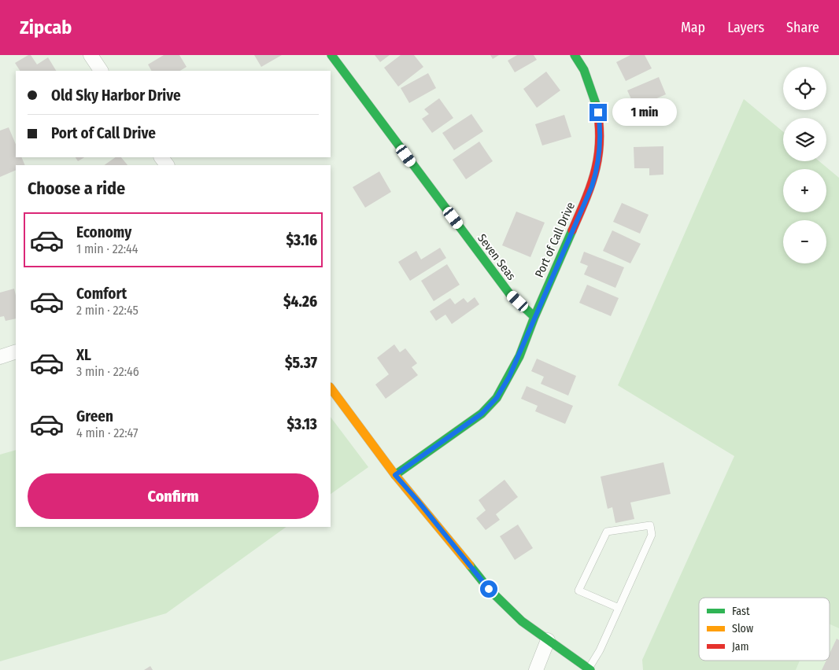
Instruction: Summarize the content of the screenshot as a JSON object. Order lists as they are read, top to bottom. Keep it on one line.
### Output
{"streets":{"street":["Port of Call Drive","Seven Seas"]},"crossings":[["Port of Call Drive","Seven Seas"]],"legend":["Fast","Slow","Jam"],"page":{"header":"Zipcab","nav":["Map","Layers","Share"],"map_buttons":["+","−"],"banner":["Old Sky Harbor Drive","Port of Call Drive"],"bubble":"1 min","heading":"Choose a ride","list":[{"name":"Economy","note":"1 min · 22:44","value":"$3.16"},{"name":"Comfort","note":"2 min · 22:45","value":"$4.26"},{"name":"XL","note":"3 min · 22:46","value":"$5.37"},{"name":"Green","note":"4 min · 22:47","value":"$3.13"}],"buttons":"Confirm"}}
